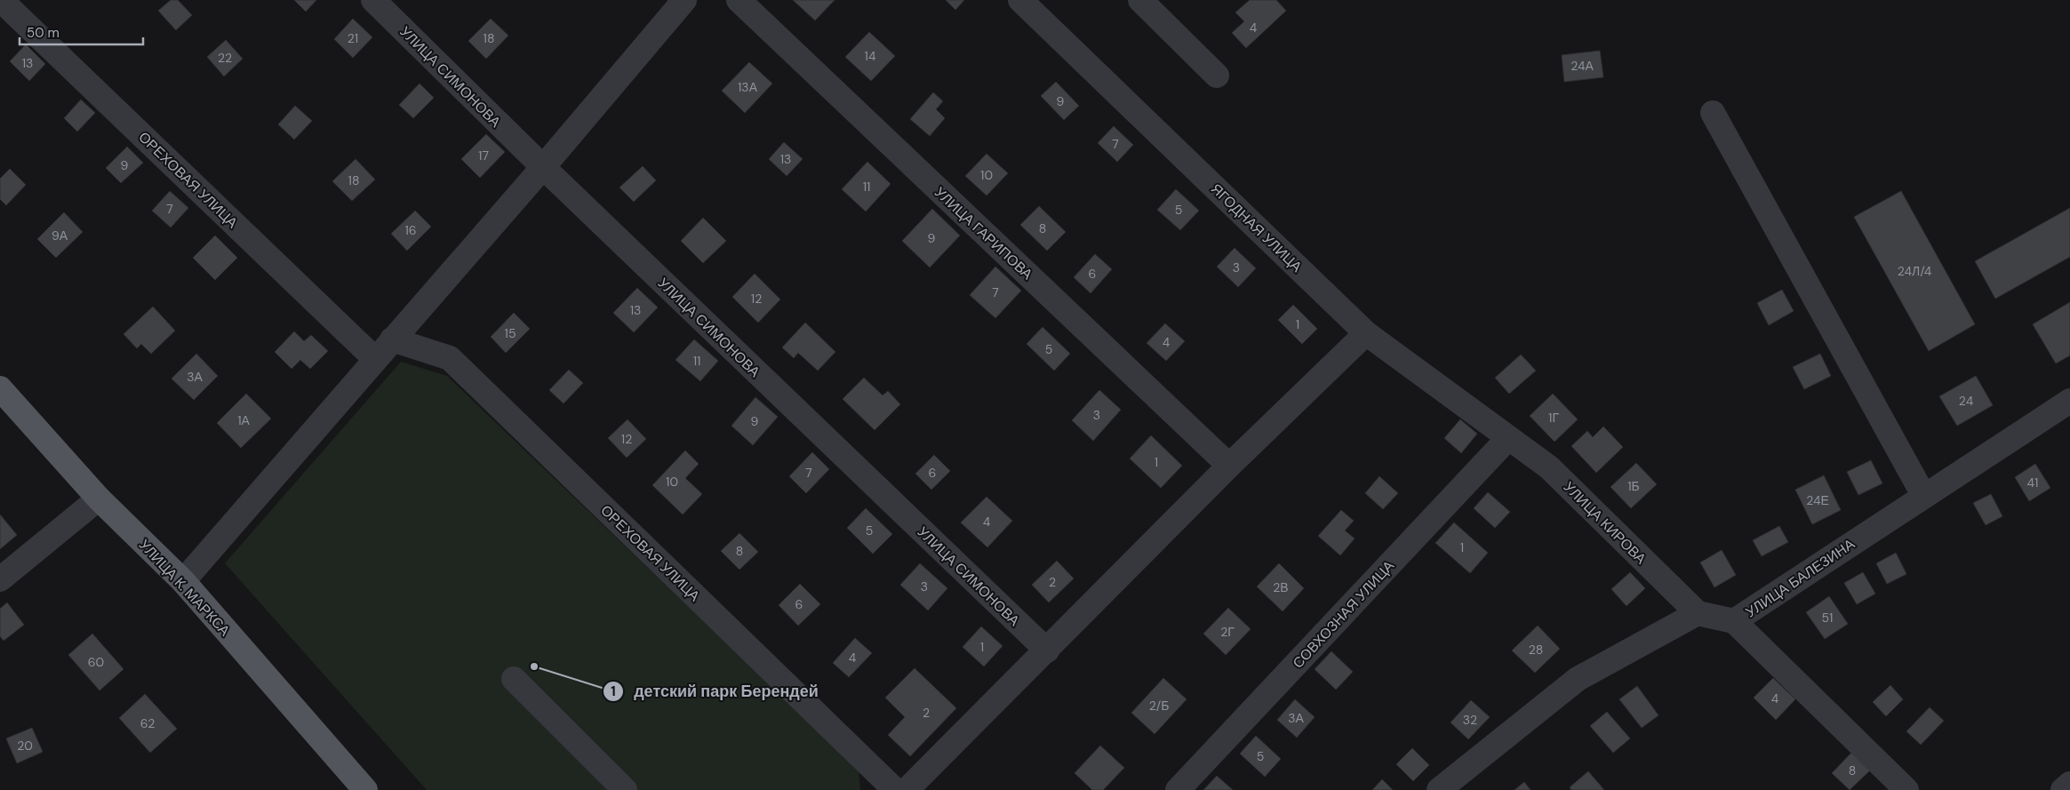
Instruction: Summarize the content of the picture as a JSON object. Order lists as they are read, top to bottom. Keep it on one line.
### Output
{"streets":{"main road":["УЛИЦА К. МАРКСА"],"street":["УЛИЦА СИМОНОВА","ОРЕХОВАЯ УЛИЦА","ЯГОДНАЯ УЛИЦА","УЛИЦА ГАРИПОВА","УЛИЦА КИРОВА","УЛИЦА БАЛЕЗИНА","СОВХОЗНАЯ УЛИЦА"]},"crossings":[["ЯГОДНАЯ УЛИЦА","УЛИЦА КИРОВА"],["ЯГОДНАЯ УЛИЦА","СОВХОЗНАЯ УЛИЦА"],["УЛИЦА КИРОВА","УЛИЦА БАЛЕЗИНА"],["УЛИЦА КИРОВА","СОВХОЗНАЯ УЛИЦА"]],"places":["детский парк Берендей"],"house_numbers":["4","21","18","14","22","13","24А","13А","9","7","17","13","9","10","18","11","7","5","8","16","9А","9","3","24Л/4","6","7","12","13","1","15","4","5","11","3А","24","3","1Г","1А","9","12","1","7","6","10","41","1Б","24Е","4","5","1","8","2","3","2В","6","51","2Г","1","28","4","60","4","2/Б","2","3А","32","62","20","5","8"],"scale_bar":"50 m"}
